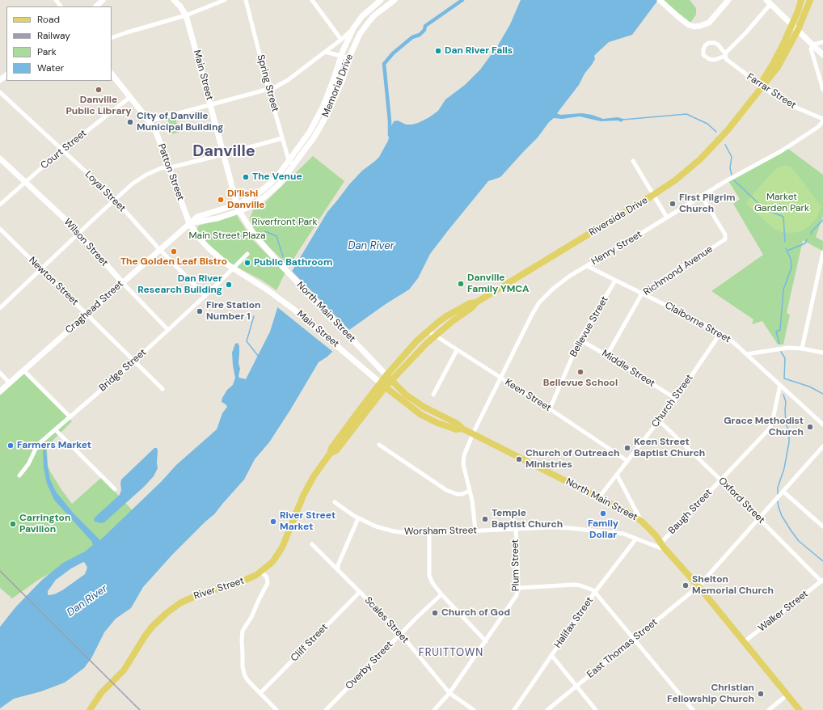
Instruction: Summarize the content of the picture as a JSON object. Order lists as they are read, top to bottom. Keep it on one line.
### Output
{"streets":{"main road":["Main Street","Memorial Drive","Patton Street","Riverside Drive","Wilson Street","Craghead Street","North Main Street","River Street"],"street":["Spring Street","Farrar Street","Court Street","Loyal Street","Henry Street","Richmond Avenue","Newton Street","Claiborne Street","Bellevue Street","Middle Street","Bridge Street","Keen Street","Church Street","Oxford Street","Baugh Street","Worsham Street","Plum Street","Walker Street","Scales Street","Halifax Street","Cliff Street","East Thomas Street","Overby Street"]},"crossings":[["Main Street","Memorial Drive"],["Main Street","Patton Street"],["Main Street","Craghead Street"],["Main Street","North Main Street"],["Main Street","River Street"],["Spring Street","Memorial Drive"],["Memorial Drive","Craghead Street"],["Memorial Drive","North Main Street"],["Farrar Street","Henry Street"],["Court Street","Patton Street"],["Court Street","Loyal Street"],["Court Street","Wilson Street"],["Patton Street","Craghead Street"],["Patton Street","Bridge Street"],["Loyal Street","Craghead Street"],["Loyal Street","Bridge Street"],["Riverside Drive","North Main Street"],["Riverside Drive","Keen Street"],["Riverside Drive","River Street"],["Wilson Street","Craghead Street"],["Wilson Street","Bridge Street"],["Henry Street","Richmond Avenue"],["Henry Street","North Main Street"],["Henry Street","Claiborne Street"],["Henry Street","Keen Street"],["Henry Street","Worsham Street"],["Richmond Avenue","Claiborne Street"],["Richmond Avenue","Middle Street"],["Newton Street","Craghead Street"],["Newton Street","Bridge Street"],["North Main Street","Church Street"],["North Main Street","Baugh Street"],["North Main Street","Worsham Street"],["North Main Street","River Street"],["North Main Street","Walker Street"],["North Main Street","East Thomas Street"],["Claiborne Street","Bellevue Street"],["Claiborne Street","Church Street"],["Claiborne Street","Baugh Street"],["Bellevue Street","Middle Street"],["Bellevue Street","Keen Street"],["Middle Street","Church Street"],["Keen Street","Church Street"],["Church Street","Oxford Street"],["Oxford Street","Baugh Street"],["Oxford Street","Walker Street"],["Oxford Street","East Thomas Street"],["Worsham Street","Plum Street"],["Worsham Street","Halifax Street"],["Plum Street","Scales Street"],["Scales Street","Cliff Street"],["Scales Street","Overby Street"]],"districts":["Danville","FRUITTOWN"],"water":["Dan River"],"parks":["Market Garden Park","Riverfront Park","Main Street Plaza"],"places":["Dan River Falls","Danville Public Library","City of Danville Municipal Building","The Venue","Di’lishi Danville","First Pilgrim Church","The Golden Leaf Bistro","Public Bathroom","Danville Family YMCA","Dan River Research Building","Fire Station Number 1","Bellevue School","Grace Methodist Church","Farmers Market","Keen Street Baptist Church","Church of Outreach Ministries","Family Dollar","Temple Baptist Church","River Street Market","Carrington Pavilion","Shelton Memorial Church","Church of God","Christian Fellowship Church"],"legend":["Road","Railway","Park","Water"]}
